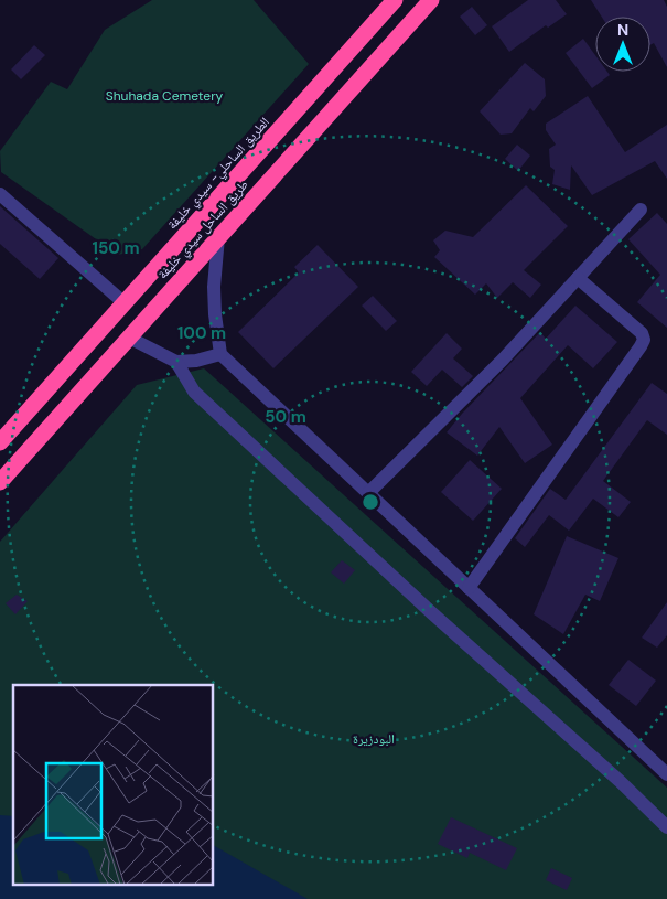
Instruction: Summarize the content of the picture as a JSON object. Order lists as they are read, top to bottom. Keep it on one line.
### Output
{"streets":{"highway":["الطريق الساحلي- سيدي خليفة","طريق الساحل سيدي خليفة"]},"parks":["Shuhada Cemetery","البودزيرة"],"north":"top","rings":["150 m","100 m","50 m"]}
